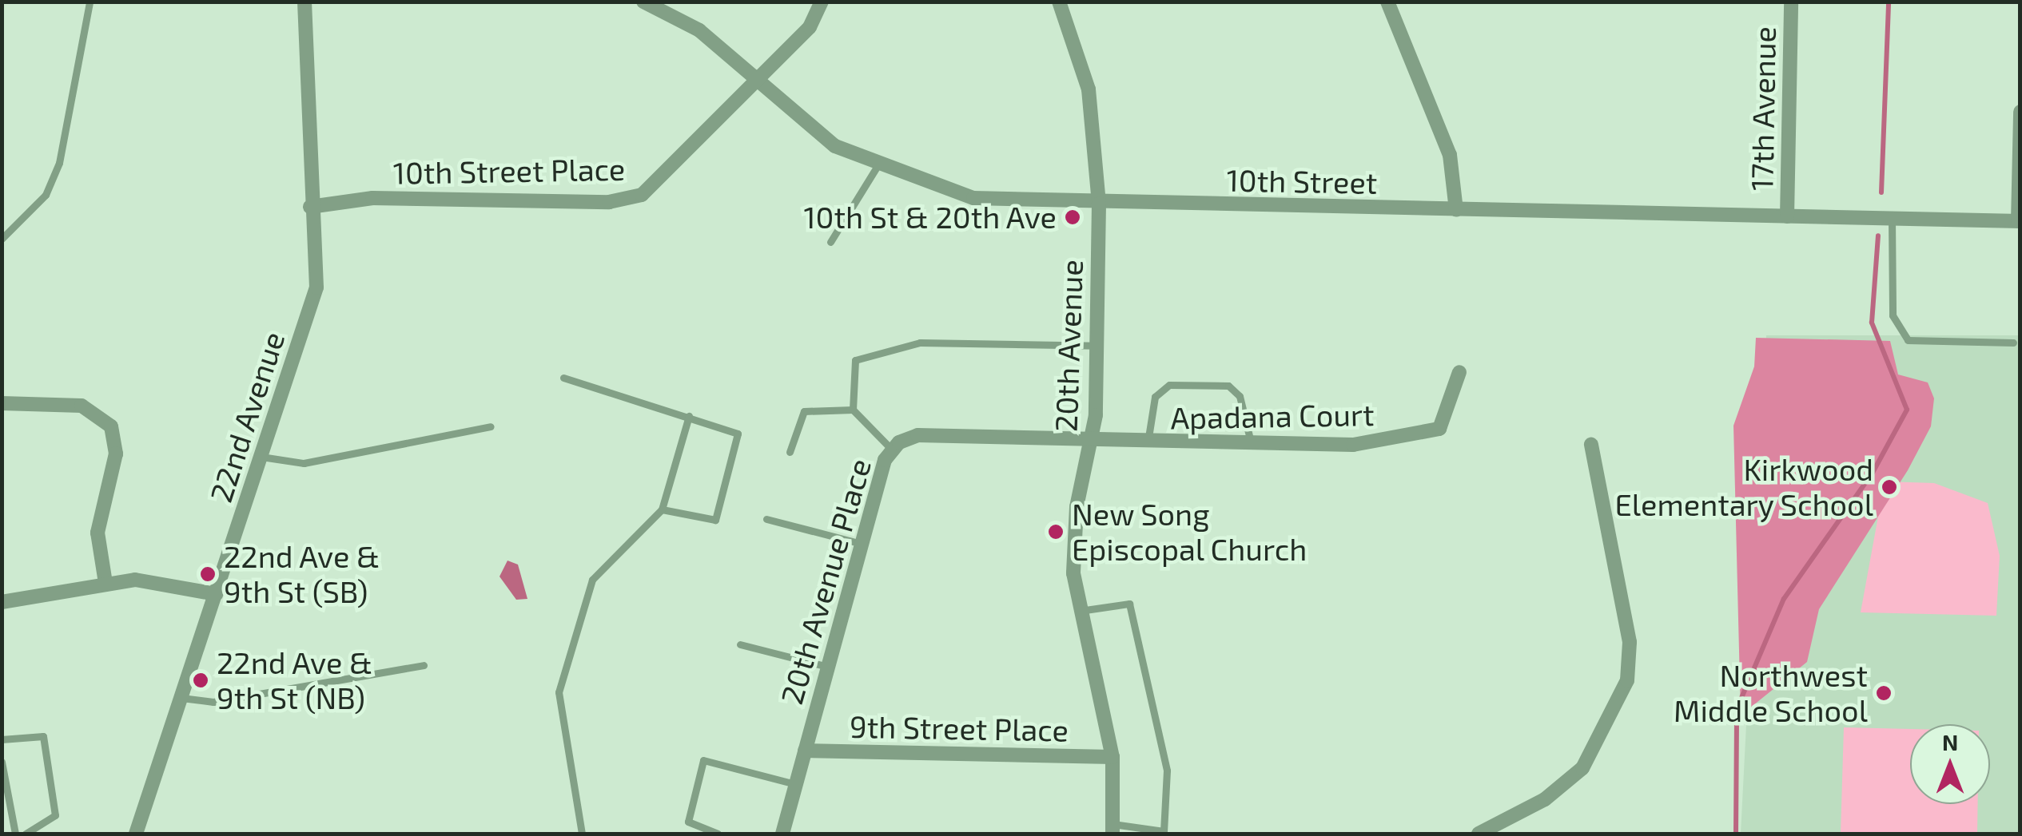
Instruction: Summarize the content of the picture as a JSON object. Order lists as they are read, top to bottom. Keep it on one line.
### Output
{"streets":{"street":["17th Avenue","10th Street Place","10th Street","20th Avenue","Apadana Court","22nd Avenue","20th Avenue Place","9th Street Place"]},"crossings":[["17th Avenue","10th Street"],["10th Street Place","10th Street"],["10th Street Place","22nd Avenue"],["10th Street","20th Avenue"],["20th Avenue","Apadana Court"],["20th Avenue","20th Avenue Place"],["20th Avenue","9th Street Place"],["Apadana Court","20th Avenue Place"],["20th Avenue Place","9th Street Place"]],"places":["10th St & 20th Ave","Kirkwood Elementary School","New Song Episcopal Church","22nd Ave & 9th St (SB)","22nd Ave & 9th St (NB)","Northwest Middle School"],"north":"top"}
